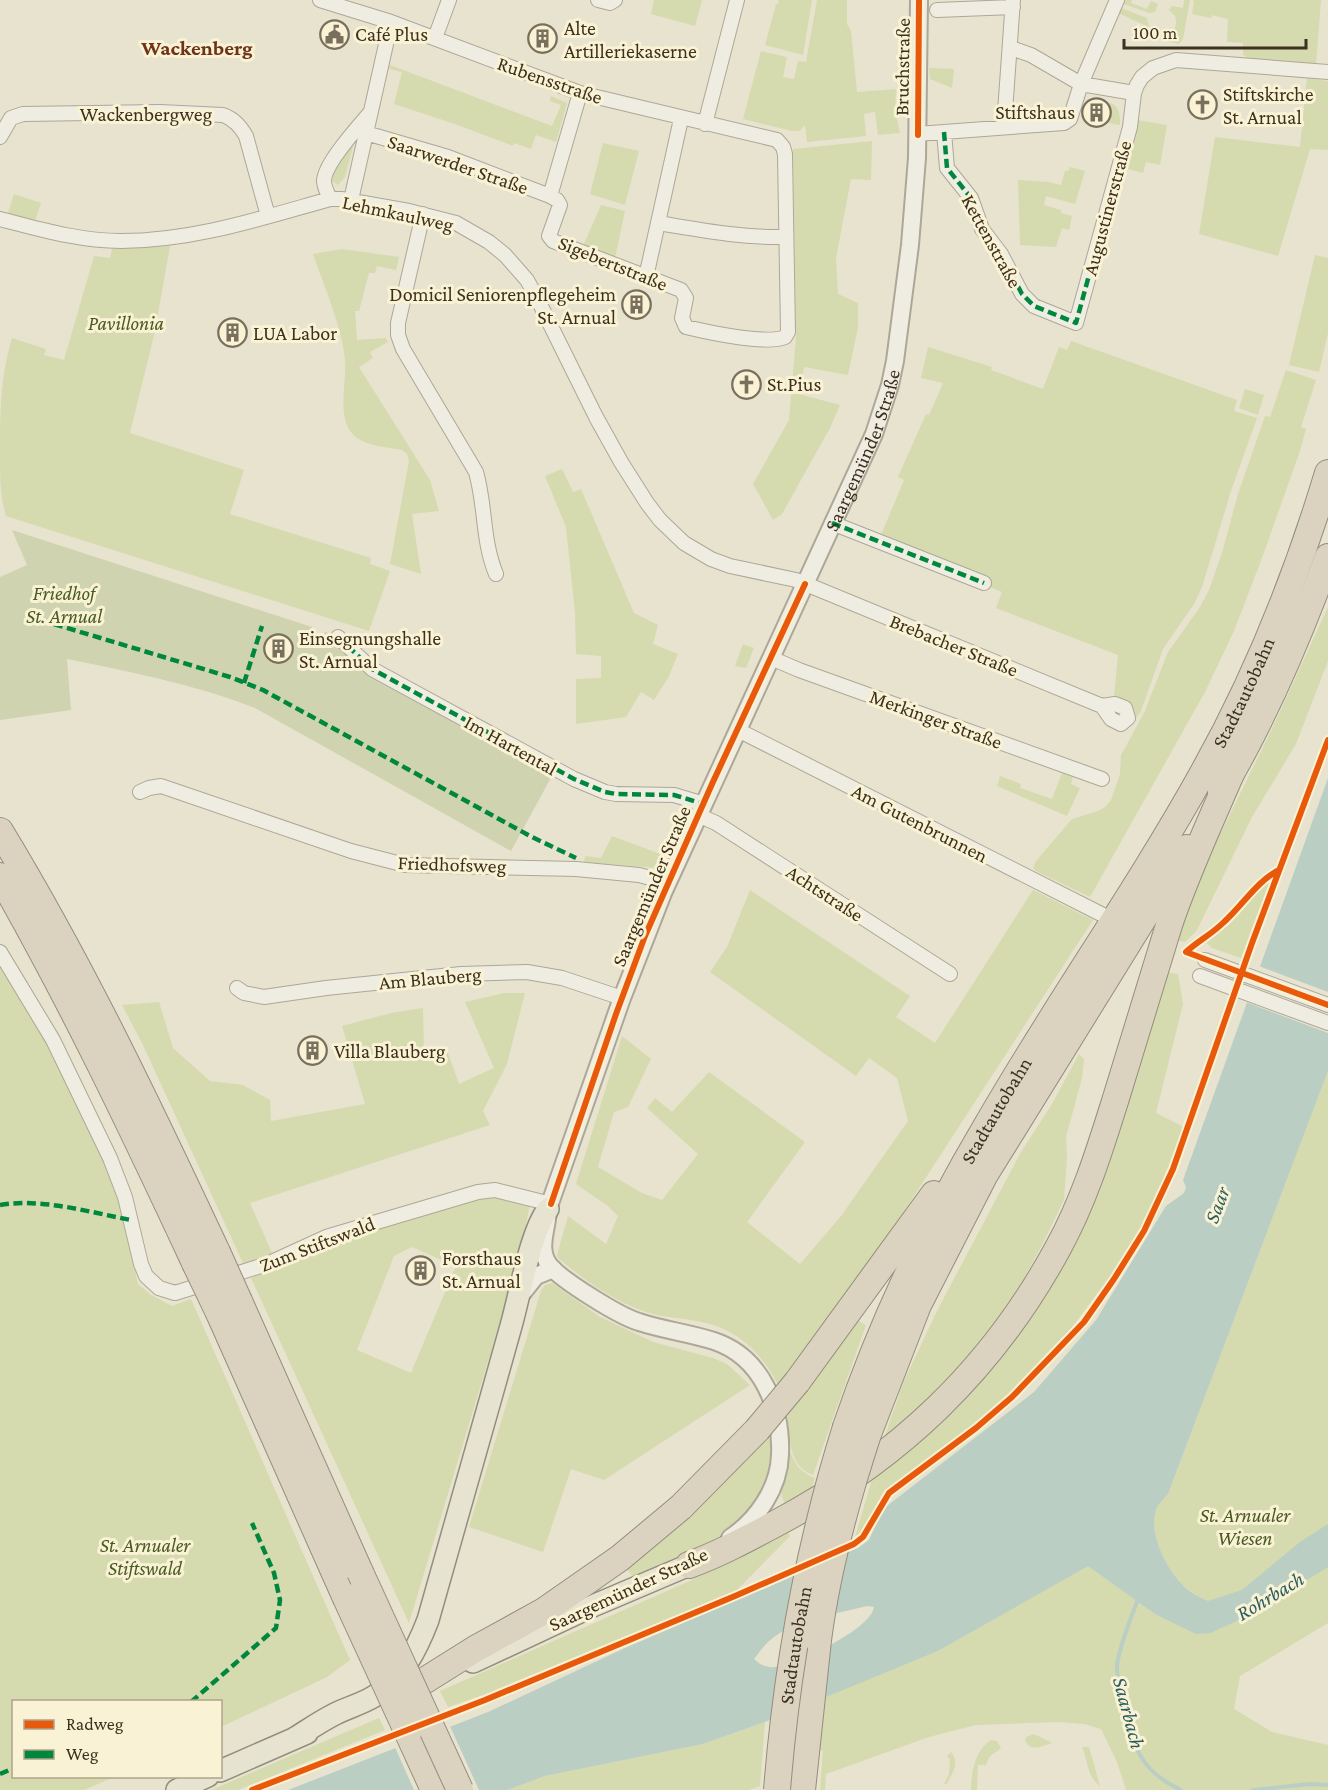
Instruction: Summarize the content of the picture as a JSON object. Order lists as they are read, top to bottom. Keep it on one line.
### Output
{"streets":{"highway":["Stadtautobahn"],"main road":["Saargemünder Straße"],"street":["Bruchstraße","Rubensstraße","Wackenbergweg","Saarwerder Straße","Augustinerstraße","Lehmkaulweg","Kettenstraße","Sigebertstraße","Brebacher Straße","Merkinger Straße","Im Hartental","Am Gutenbrunnen","Friedhofsweg","Achtstraße","Am Blauberg","Zum Stiftswald"]},"crossings":[["Bruchstraße","Saargemünder Straße"],["Rubensstraße","Sigebertstraße"],["Wackenbergweg","Lehmkaulweg"],["Saarwerder Straße","Sigebertstraße"],["Augustinerstraße","Kettenstraße"],["Lehmkaulweg","Saargemünder Straße"],["Lehmkaulweg","Brebacher Straße"],["Saargemünder Straße","Brebacher Straße"],["Saargemünder Straße","Merkinger Straße"],["Saargemünder Straße","Im Hartental"],["Saargemünder Straße","Am Gutenbrunnen"],["Saargemünder Straße","Friedhofsweg"],["Saargemünder Straße","Achtstraße"],["Saargemünder Straße","Am Blauberg"],["Saargemünder Straße","Zum Stiftswald"],["Im Hartental","Achtstraße"]],"districts":["Wackenberg"],"water":["Saar","Rohrbach","Saarbach"],"parks":["Pavillonia","Friedhof St. Arnual","St. Arnualer Wiesen","St. Arnualer Stiftswald"],"places":{"public building":["Café Plus"],"building":["Alte Artilleriekaserne","Stiftshaus","Domicil Seniorenpflegeheim St. Arnual","LUA Labor","Einsegnungshalle St. Arnual","Villa Blauberg","Forsthaus St. Arnual"],"church":["Stiftskirche St. Arnual","St.Pius"]},"legend":["Radweg","Weg"],"scale_bar":"100 m"}
